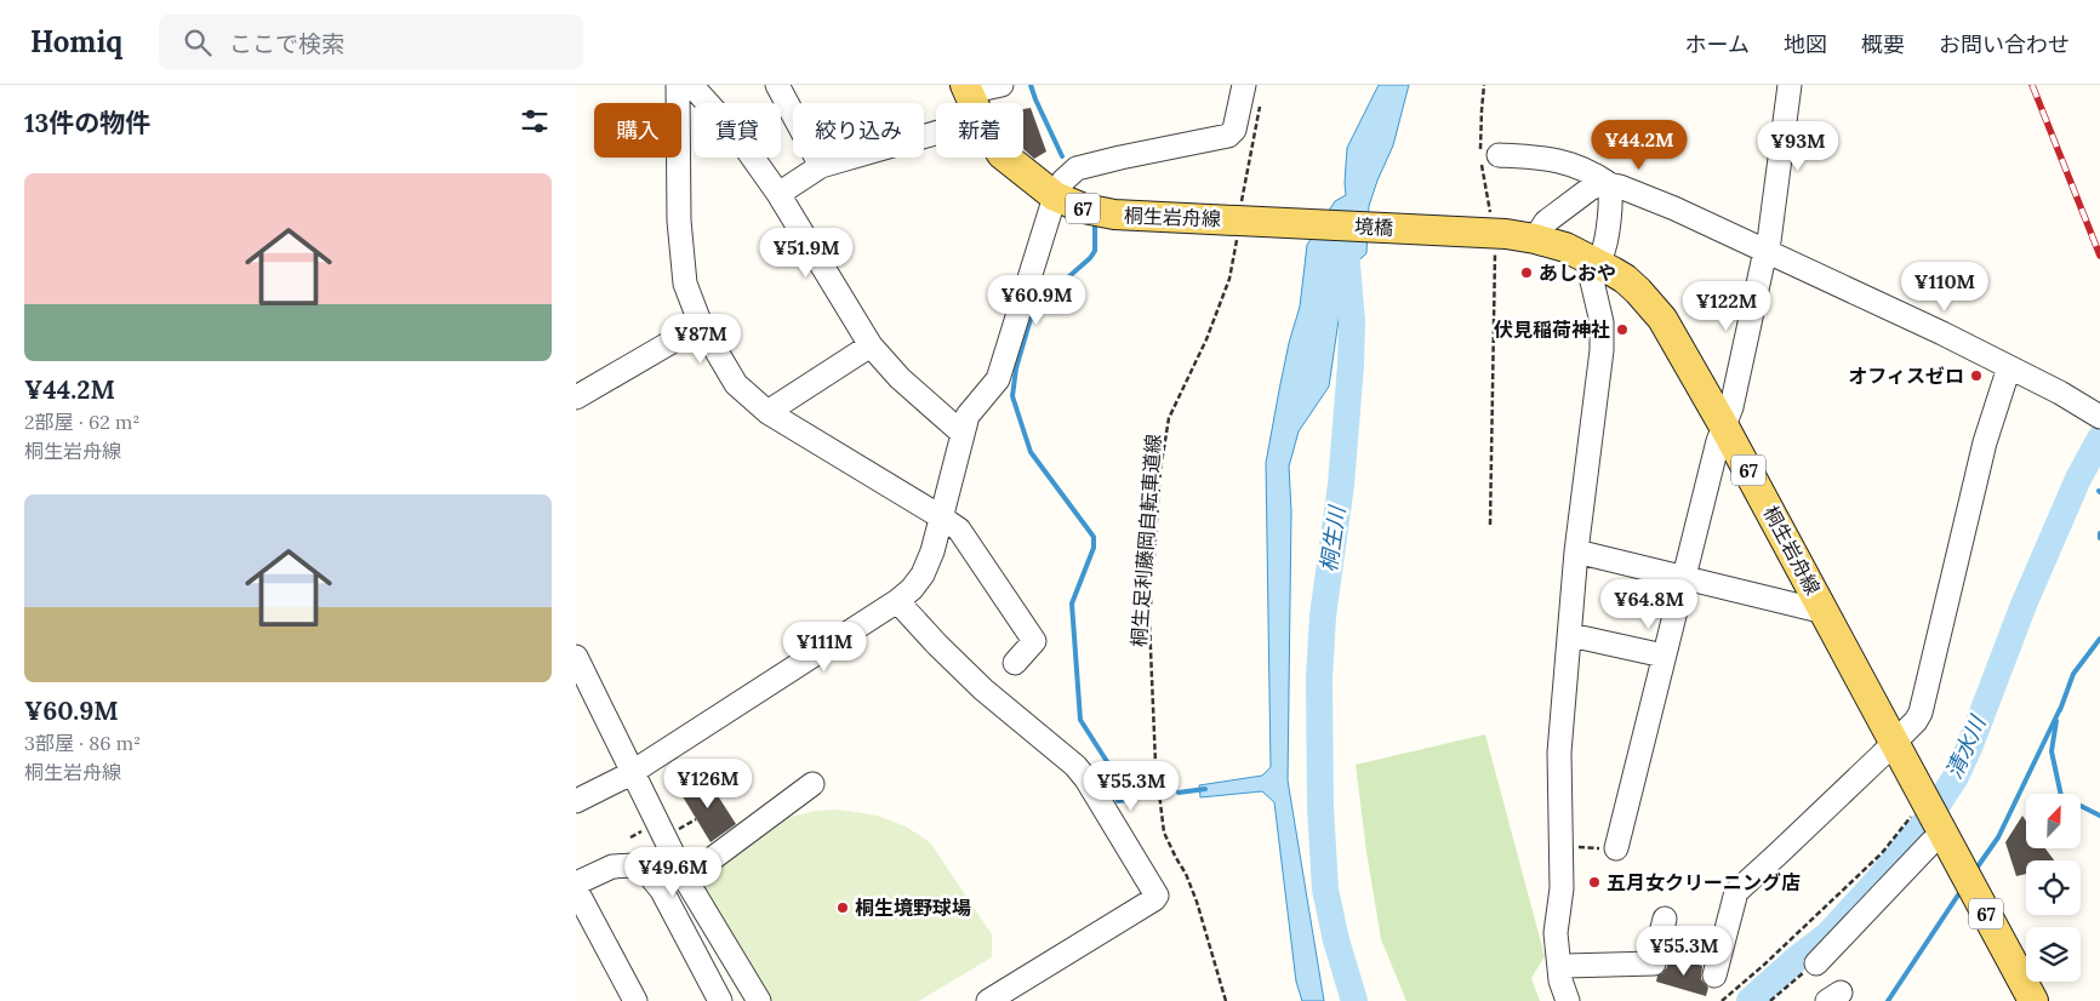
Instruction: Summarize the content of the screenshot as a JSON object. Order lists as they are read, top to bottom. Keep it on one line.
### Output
{"streets":{"main road":["67","桐生岩舟線","境橋"],"path":["桐生足利藤岡自転車道線"]},"crossings":[["67","桐生岩舟線"],["桐生岩舟線","境橋"]],"water":["桐生川","清水川"],"places":["あしおや","伏見稲荷神社","オフィスゼロ","五月女クリーニング店","桐生境野球場"],"north":"top right","page":{"header":"Homiq","search":"ここで検索","nav":["ホーム","地図","概要","お問い合わせ"],"heading":"13件の物件","chip":["購入","賃貸","絞り込み","新着"],"price":["¥44.2M","¥93M","¥51.9M","¥110M","¥60.9M","¥122M","¥87M","¥64.8M","¥111M","¥126M","¥55.3M","¥49.6M","¥55.3M"],"list":[{"name":"¥44.2M","note":"2部屋 · 62 m² · 桐生岩舟線"},{"name":"¥60.9M","note":"3部屋 · 86 m² · 桐生岩舟線"}]}}
